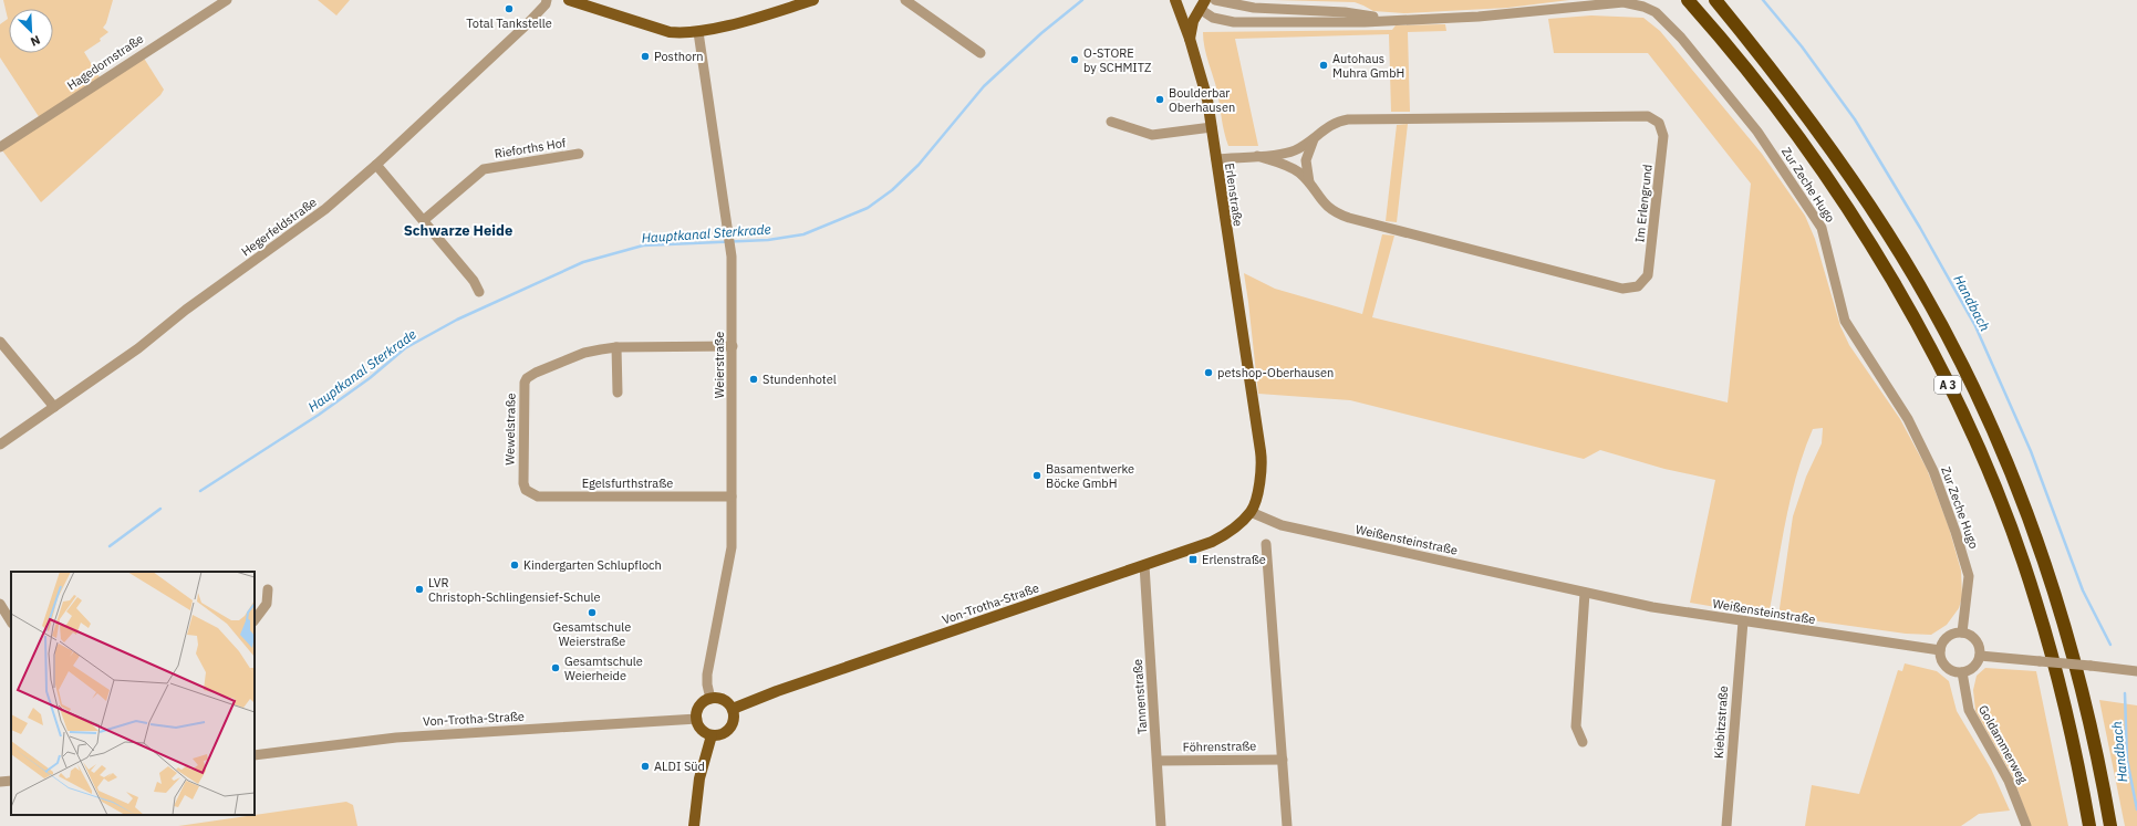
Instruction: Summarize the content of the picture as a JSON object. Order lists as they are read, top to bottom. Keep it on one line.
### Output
{"streets":{"highway":["A 3"],"main road":["Erlenstraße","Von-Trotha-Straße"],"street":["Hagedornstraße","Rieforths Hof","Zur Zeche Hugo","Im Erlengrund","Hegerfeldstraße","Weierstraße","Wewelstraße","Egelsfurthstraße","Weißensteinstraße","Tannenstraße","Kiebitzstraße","Goldammerweg","Föhrenstraße"]},"crossings":[["Zur Zeche Hugo","Weißensteinstraße"],["Zur Zeche Hugo","Goldammerweg"],["Erlenstraße","Im Erlengrund"],["Erlenstraße","Weißensteinstraße"],["Erlenstraße","Von-Trotha-Straße"],["Weierstraße","Egelsfurthstraße"],["Weierstraße","Von-Trotha-Straße"],["Wewelstraße","Egelsfurthstraße"],["Weißensteinstraße","Von-Trotha-Straße"],["Weißensteinstraße","Kiebitzstraße"],["Weißensteinstraße","Goldammerweg"],["Von-Trotha-Straße","Tannenstraße"],["Tannenstraße","Föhrenstraße"]],"districts":["Schwarze Heide"],"water":["Hauptkanal Sterkrade","Handbach"],"places":{"other":["Total Tankstelle","Posthorn","O-STORE by SCHMITZ","Autohaus Muhra GmbH","Boulderbar Oberhausen","petshop-Oberhausen","Stundenhotel","Basamentwerke Böcke GmbH","Kindergarten Schlupfloch","LVR Christoph-Schlingensief-Schule","Gesamtschule Weierstraße","Gesamtschule Weierheide","ALDI Süd"],"transit":["Erlenstraße"]},"north":"bottom right"}
